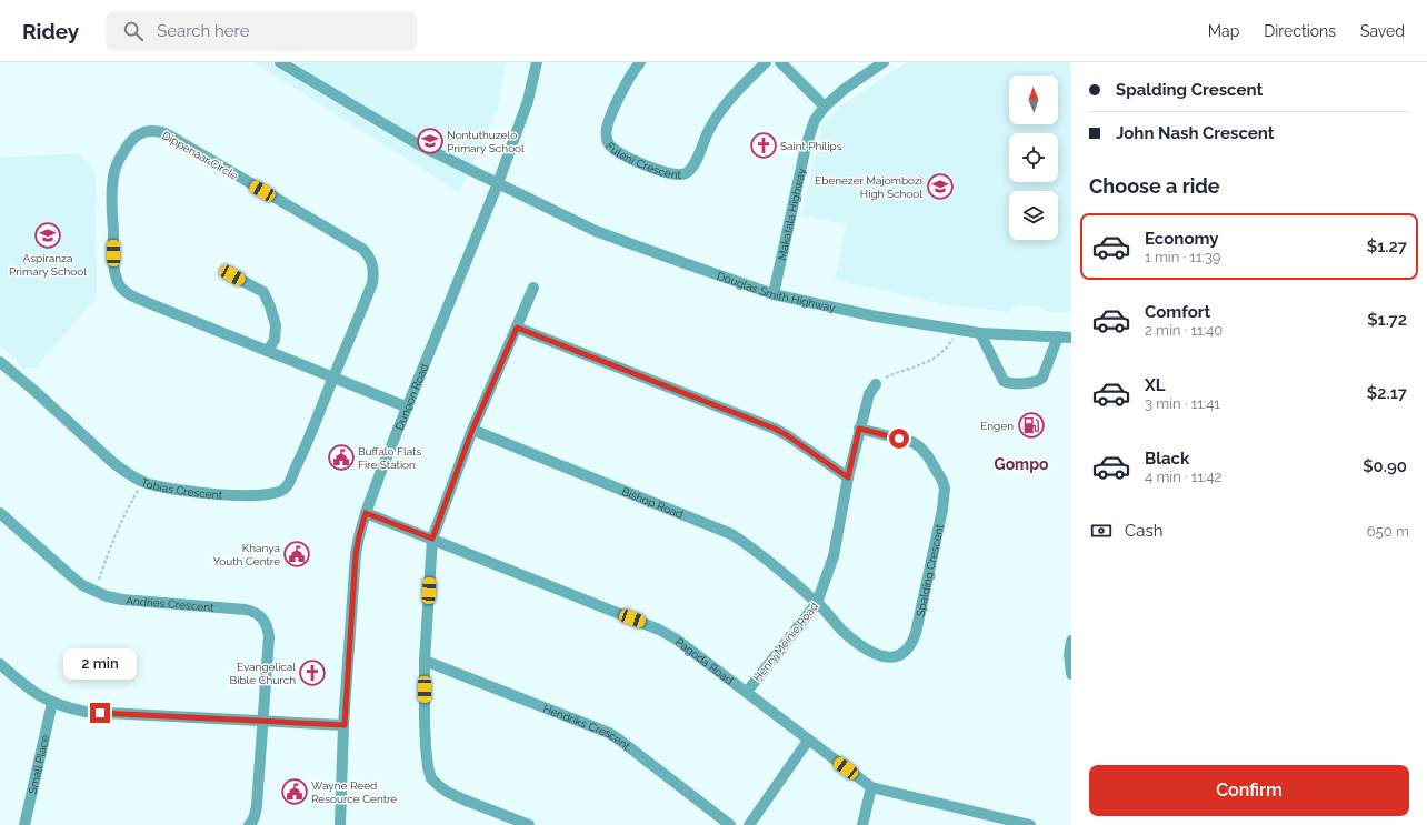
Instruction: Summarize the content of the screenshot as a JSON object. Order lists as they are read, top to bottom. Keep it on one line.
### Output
{"streets":{"street":["Dippenaar Circle","Fuleni Crescent","Makatala Highway","Douglas Smith Highway","Dunoon Road","Tobias Crescent","Bishop Road","Spalding Crescent","Andries Crescent","Henry Meinie Road","Pagoda Road","Hendriks Crescent","Small Place"]},"crossings":[["Dippenaar Circle","Dunoon Road"],["Dippenaar Circle","Tobias Crescent"],["Makatala Highway","Douglas Smith Highway"],["Douglas Smith Highway","Dunoon Road"],["Dunoon Road","Pagoda Road"],["Bishop Road","Spalding Crescent"],["Bishop Road","Henry Meinie Road"],["Spalding Crescent","Henry Meinie Road"],["Henry Meinie Road","Pagoda Road"]],"districts":["Gompo"],"places":{"school or university":["Nontuthuzelo Primary School","Ebenezer Majombozi High School","Aspiranza Primary School"],"church":["Saint Philips","Evangelical Bible Church"],"fuel station":["Engen"],"public building":["Buffalo Flats Fire Station","Khanya Youth Centre","Wayne Reed Resource Centre"]},"north":"top","page":{"header":"Ridey","search":"Search here","nav":["Map","Directions","Saved"],"banner":["Spalding Crescent","John Nash Crescent"],"heading":"Choose a ride","list":[{"name":"Economy","note":"1 min · 11:39","value":"$1.27"},{"name":"Comfort","note":"2 min · 11:40","value":"$1.72"},{"name":"XL","note":"3 min · 11:41","value":"$2.17"},{"name":"Black","note":"4 min · 11:42","value":"$0.90"}],"pay":["Cash","650 m"],"bubble":"2 min","buttons":"Confirm"}}
